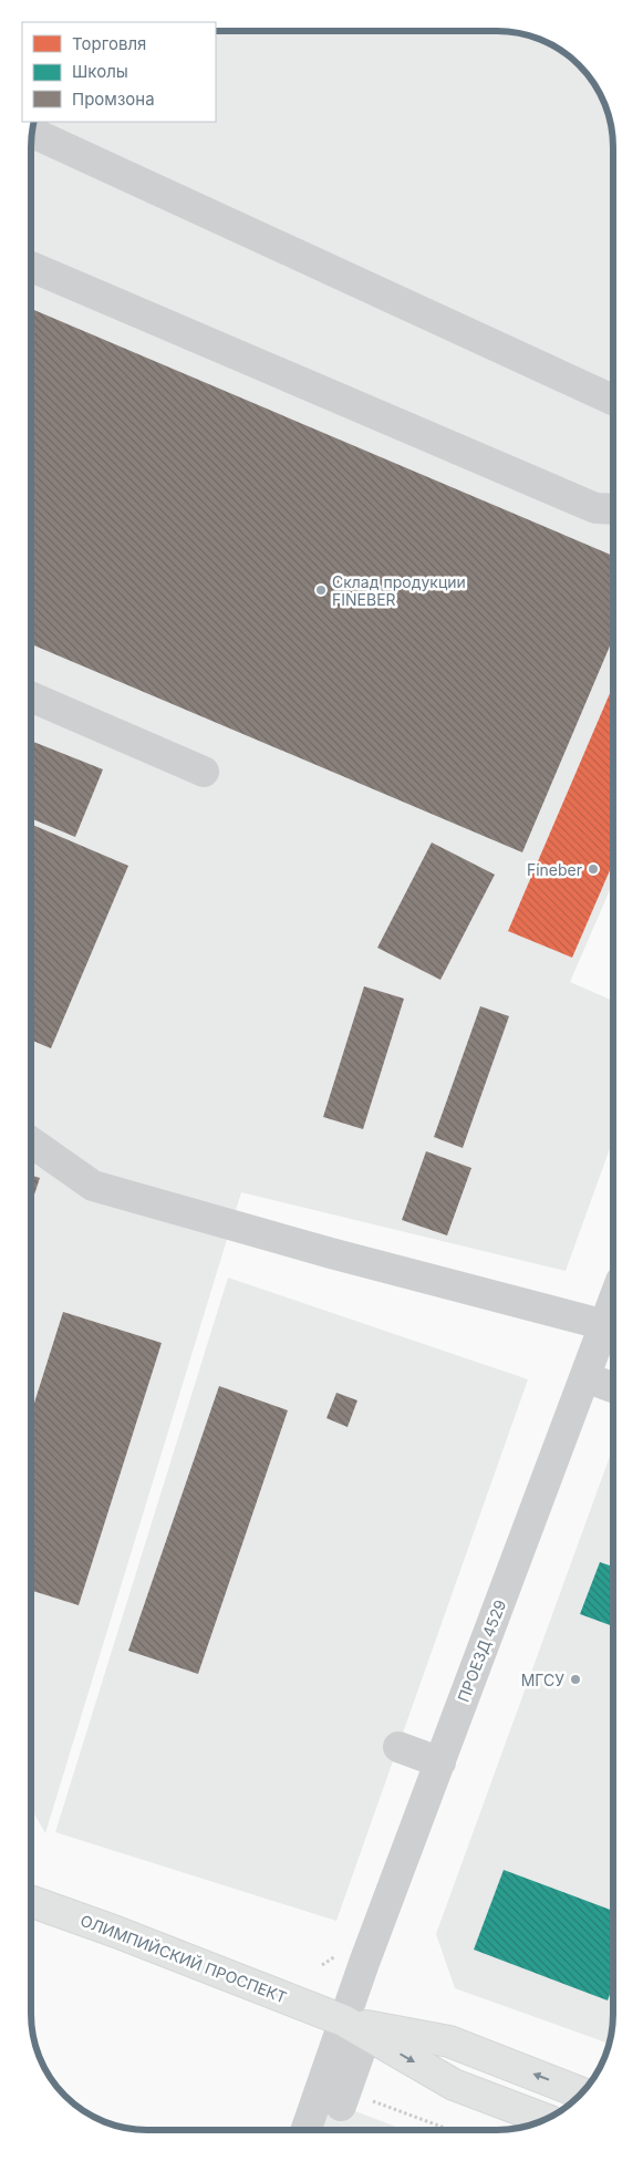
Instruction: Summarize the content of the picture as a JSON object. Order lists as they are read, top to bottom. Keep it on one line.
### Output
{"streets":{"main road":["ОЛИМПИЙСКИЙ ПРОСПЕКТ"],"street":["ПРОЕЗД 4529"]},"crossings":[["ПРОЕЗД 4529","ОЛИМПИЙСКИЙ ПРОСПЕКТ"]],"places":["Склад продукции FINEBER","Fineber","МГСУ"],"legend":["Торговля","Школы","Промзона"]}
